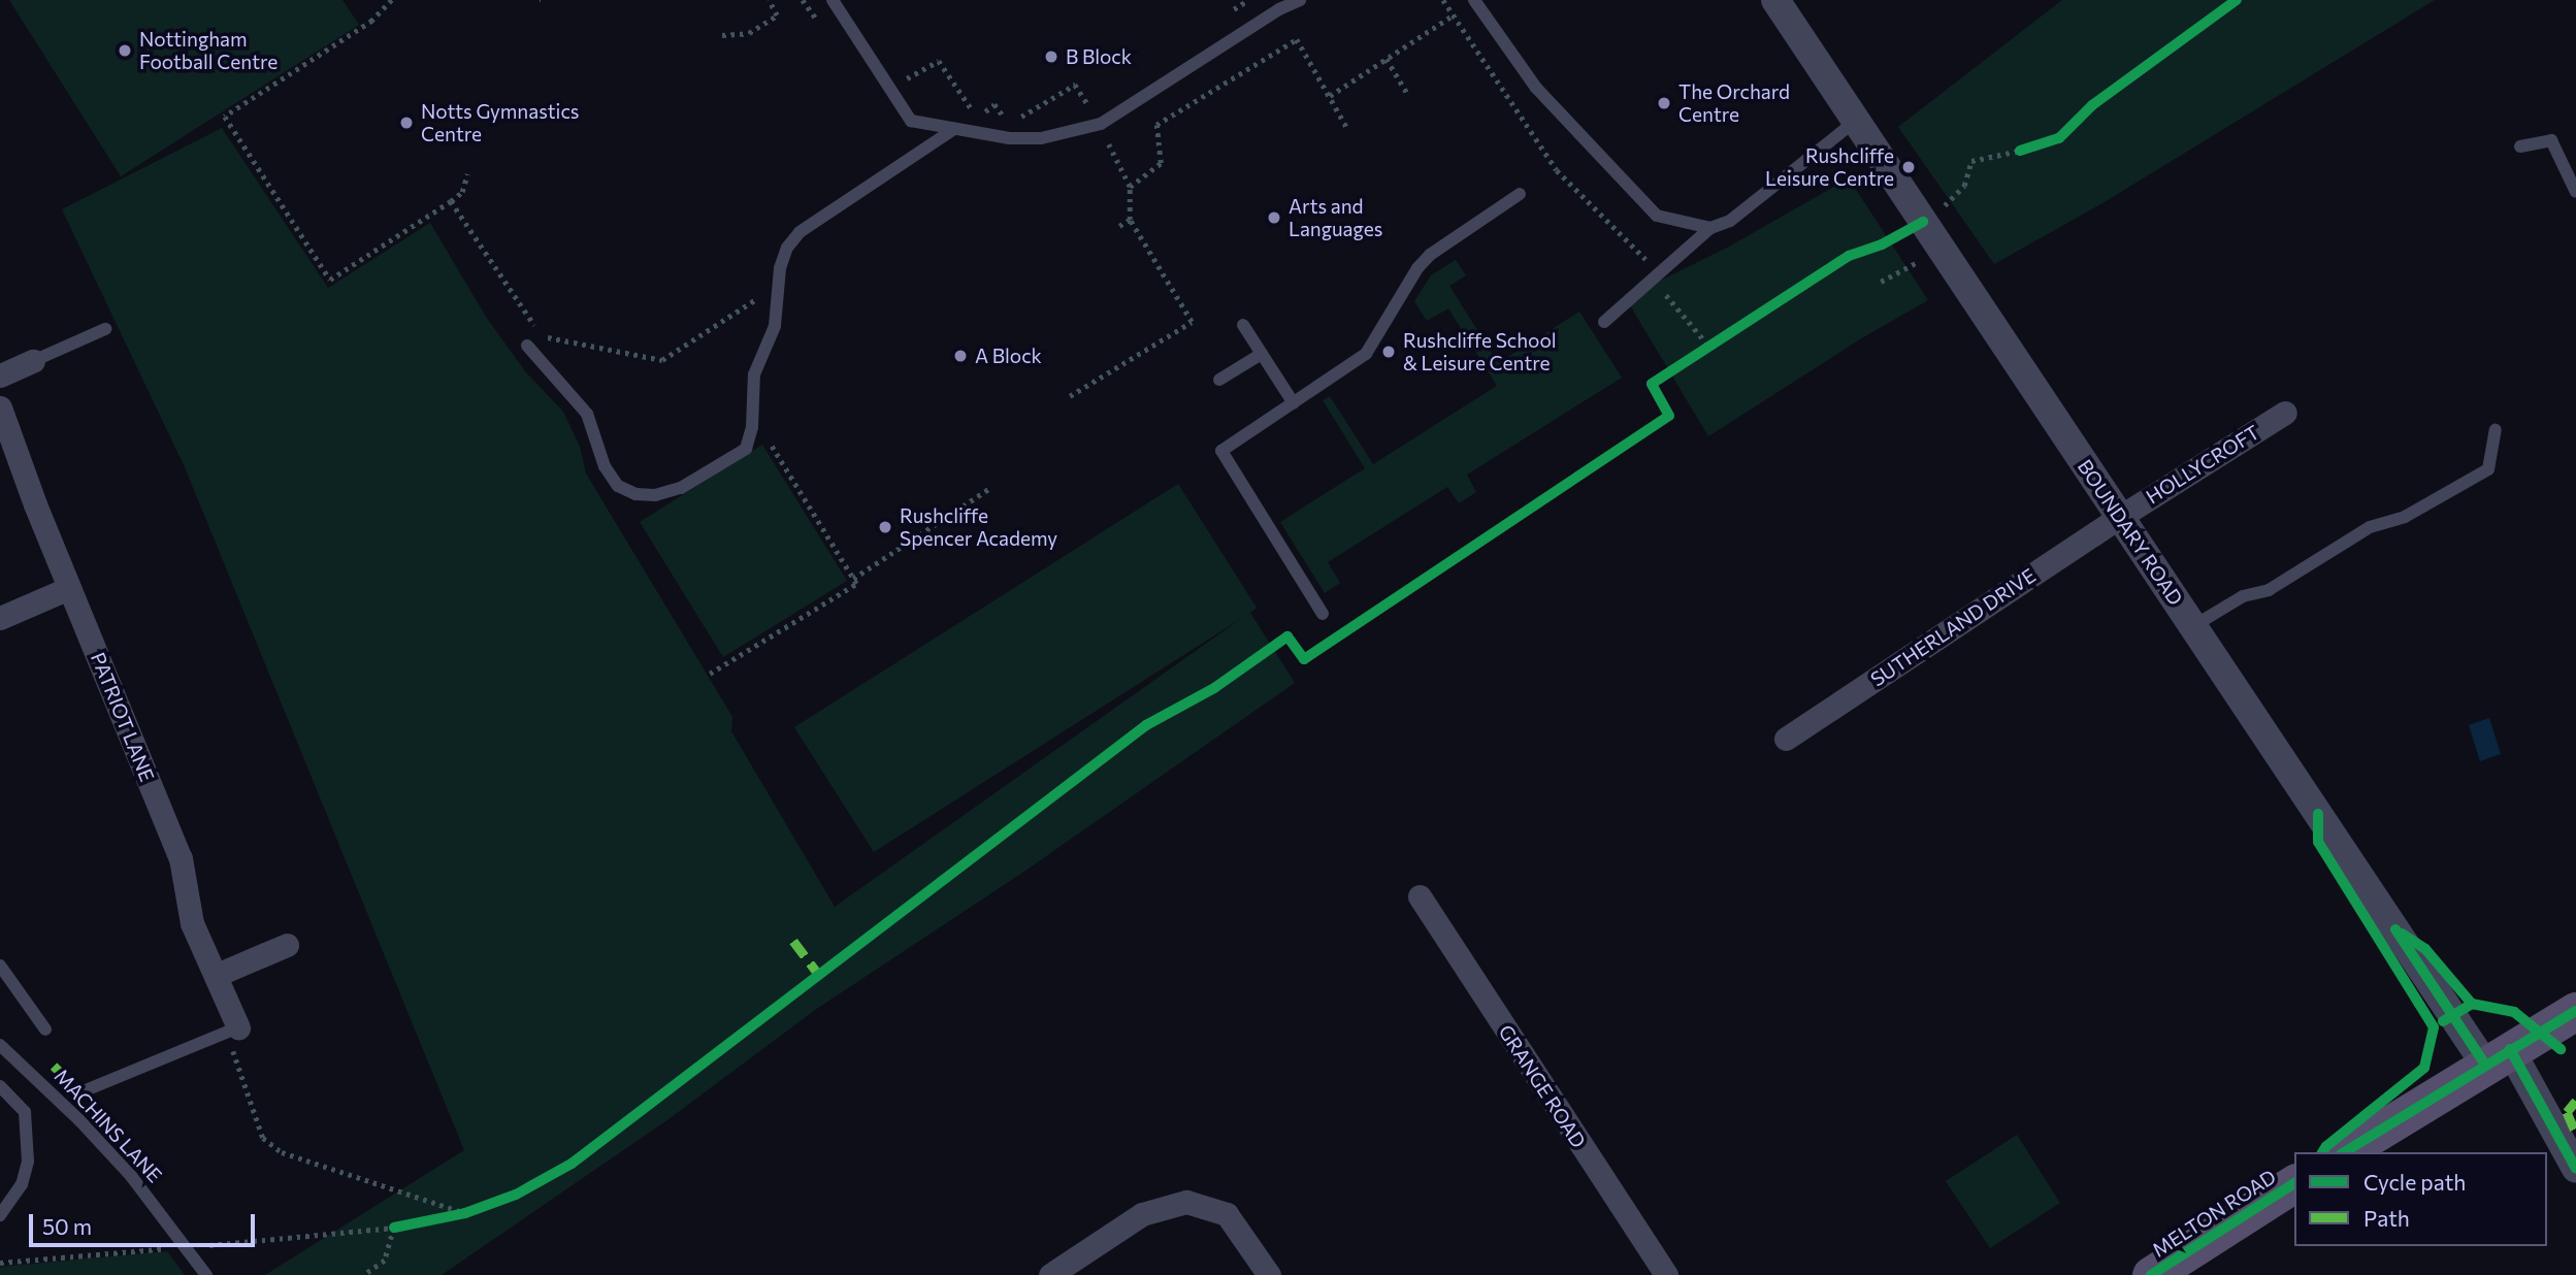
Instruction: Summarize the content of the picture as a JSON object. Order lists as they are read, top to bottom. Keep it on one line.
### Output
{"streets":{"main road":["MELTON ROAD"],"street":["HOLLYCROFT","BOUNDARY ROAD","SUTHERLAND DRIVE","PATRIOT LANE","GRANGE ROAD"],"lane":["MACHINS LANE"]},"crossings":[["HOLLYCROFT","BOUNDARY ROAD"],["HOLLYCROFT","SUTHERLAND DRIVE"],["BOUNDARY ROAD","SUTHERLAND DRIVE"]],"places":["Nottingham Football Centre","B Block","The Orchard Centre","Notts Gymnastics Centre","Rushcliffe Leisure Centre","Arts and Languages","Rushcliffe School & Leisure Centre","A Block","Rushcliffe Spencer Academy"],"legend":["Cycle path","Path"],"scale_bar":"50 m"}
